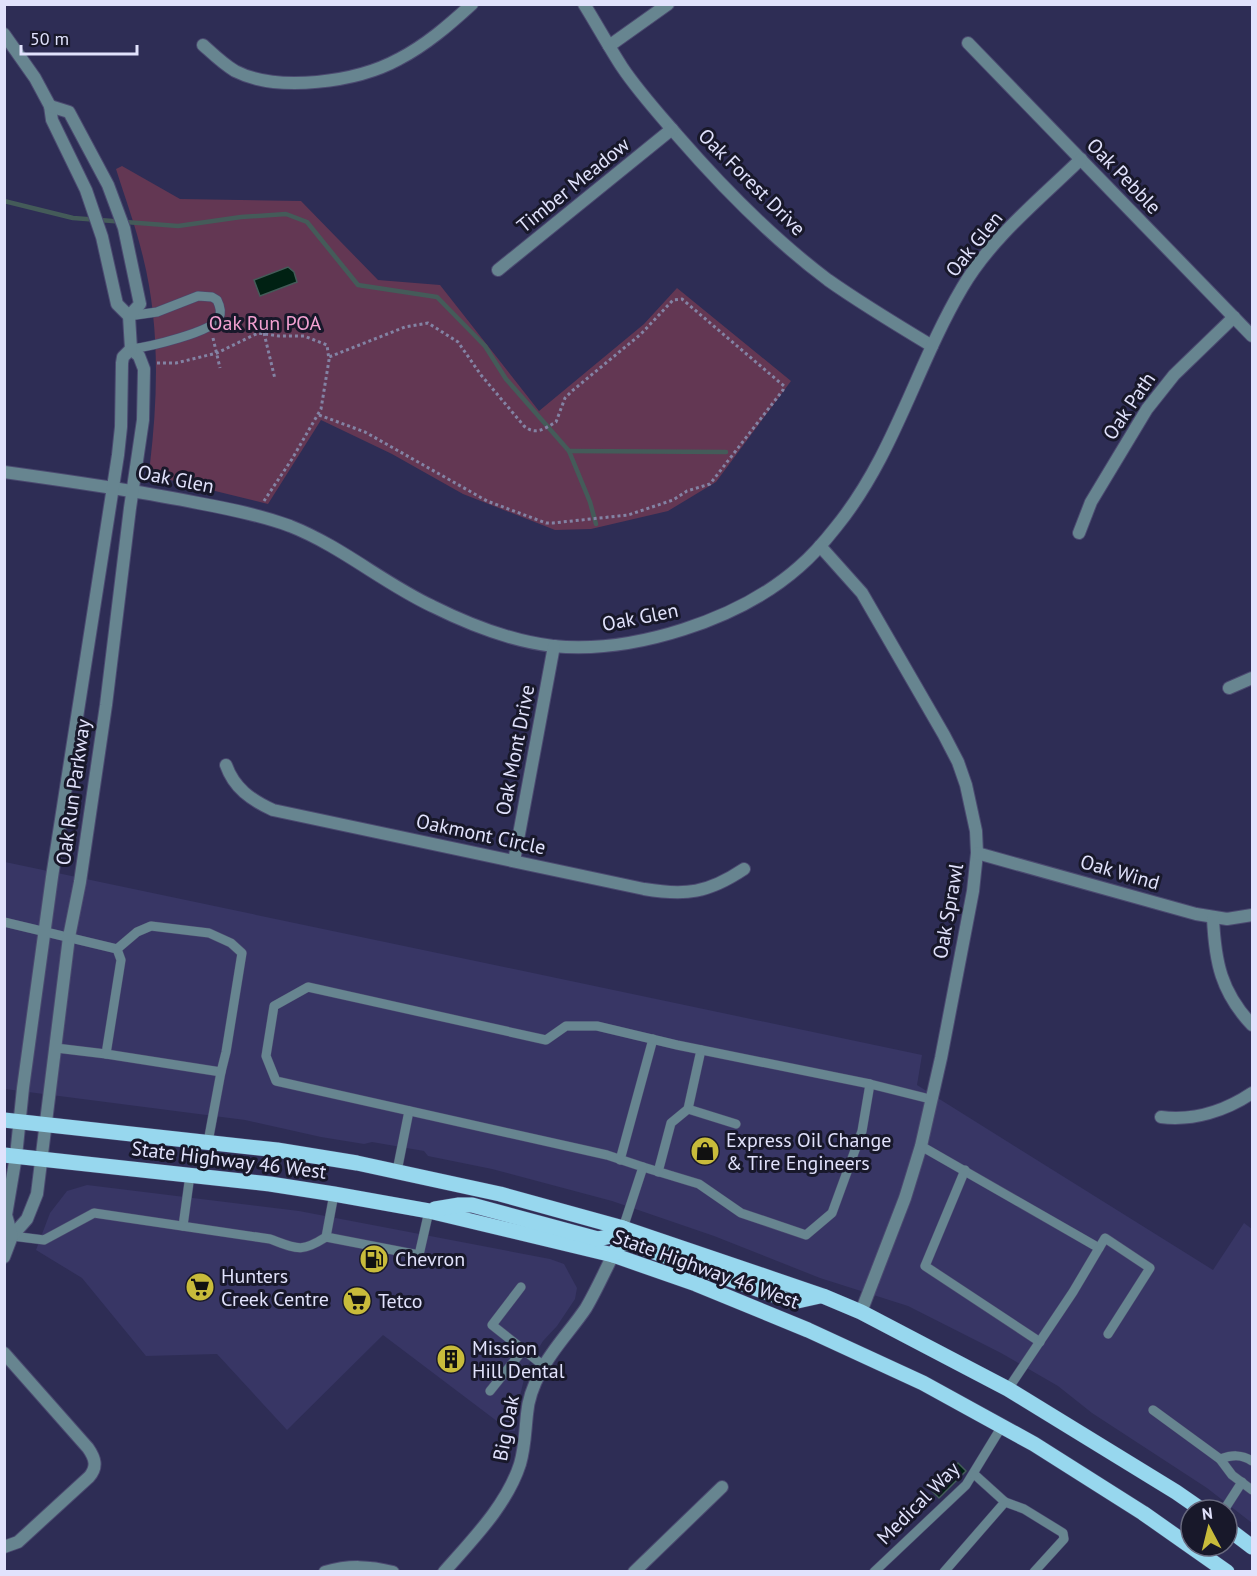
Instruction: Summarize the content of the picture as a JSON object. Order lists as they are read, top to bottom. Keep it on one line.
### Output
{"streets":{"main road":["State Highway 46 West"],"street":["Oak Pebble","Oak Forest Drive","Timber Meadow","Oak Glen","Oak Path","Oak Mont Drive","Oak Run Parkway","Oakmont Circle","Oak Wind","Oak Sprawl","Big Oak"],"lane":["Medical Way"]},"crossings":[["Oak Pebble","Oak Glen"],["Oak Pebble","Oak Path"],["Oak Forest Drive","Timber Meadow"],["Oak Forest Drive","Oak Glen"],["Oak Glen","Oak Mont Drive"],["Oak Glen","Oak Run Parkway"],["Oak Glen","Oak Sprawl"],["Oak Mont Drive","Oakmont Circle"],["Oak Run Parkway","State Highway 46 West"],["Oak Wind","Oak Sprawl"],["Oak Sprawl","State Highway 46 West"],["State Highway 46 West","Big Oak"],["State Highway 46 West","Medical Way"]],"parks":["Oak Run POA"],"places":{"shop":["Express Oil Change & Tire Engineers"],"fuel station":["Chevron"],"supermarket":["Hunters Creek Centre","Tetco"],"building":["Mission Hill Dental"]},"scale_bar":"50 m","north":"top"}
